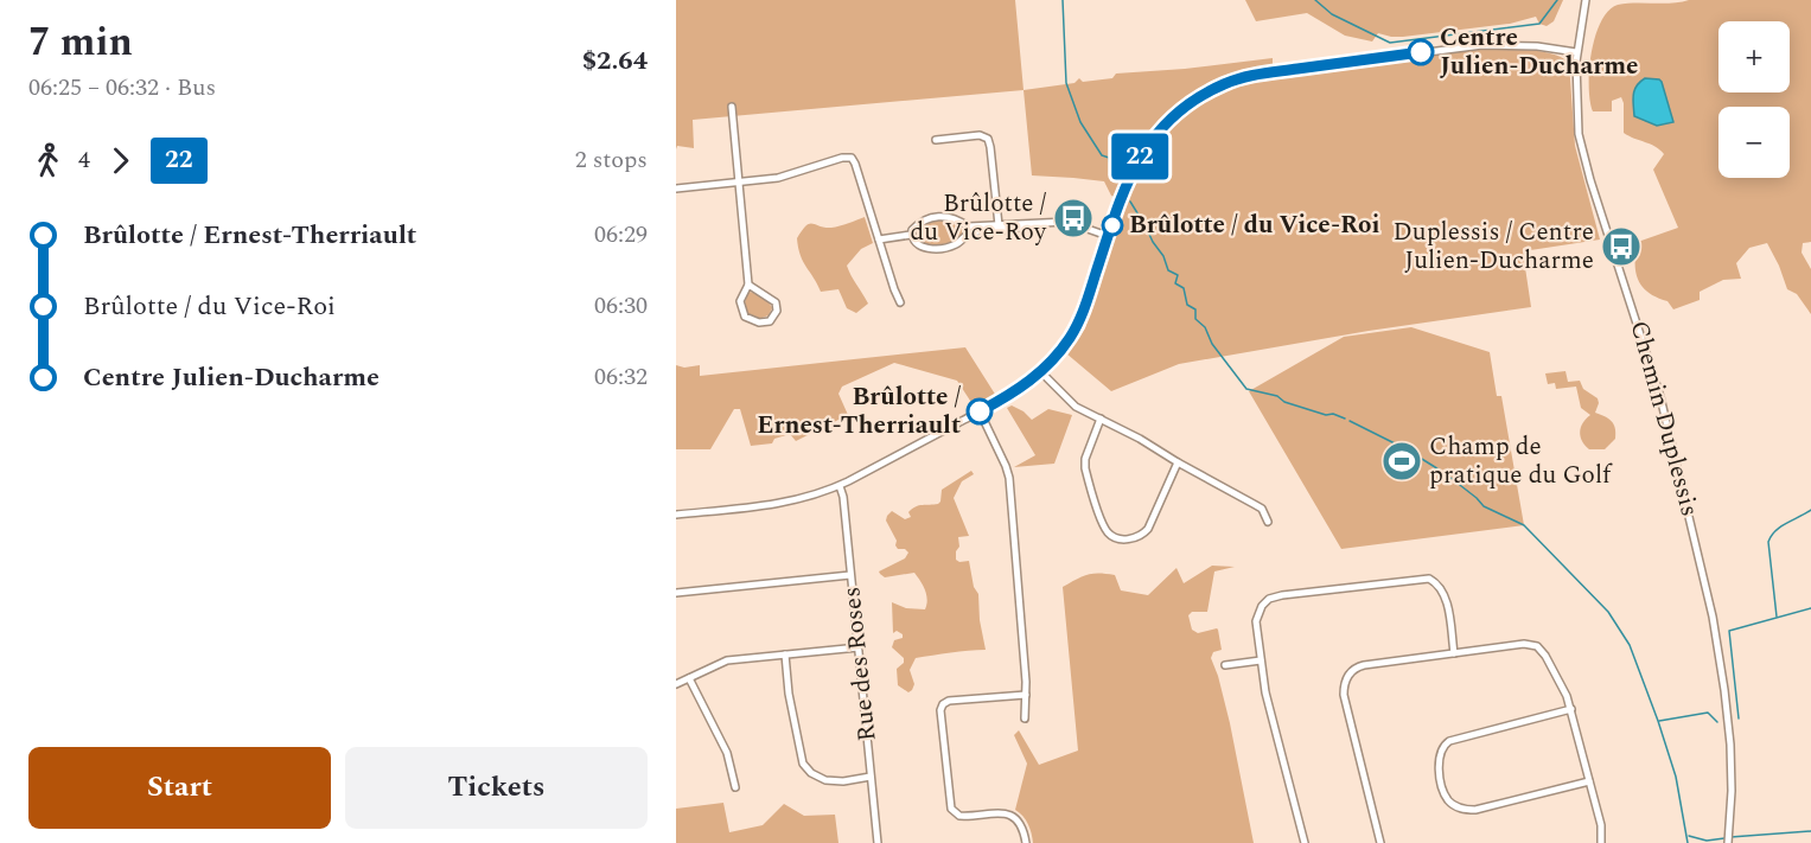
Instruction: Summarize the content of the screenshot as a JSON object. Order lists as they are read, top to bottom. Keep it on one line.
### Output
{"streets":{"street":["Chemin Duplessis","Rue des Roses"]},"places":{"other":["Centre Julien-Ducharme","Brûlotte / du Vice-Roi","Brûlotte / Ernest-Therriault"],"bus stop":["Brûlotte / du Vice-Roy","Duplessis / Centre Julien-Ducharme"],"sports":["Champ de pratique du Golf"]},"lines":["bus line 22"],"page":{"heading":["7 min","06:25 – 06:32 · Bus","$2.64"],"on_map":"22","map_buttons":["+","−"],"legs":["4","22","2 stops"],"list":[{"name":"Brûlotte / Ernest-Therriault","value":"06:29"},{"name":"Brûlotte / du Vice-Roi","value":"06:30"},{"name":"Centre Julien-Ducharme","value":"06:32"}],"buttons":["Start","Tickets"]}}
